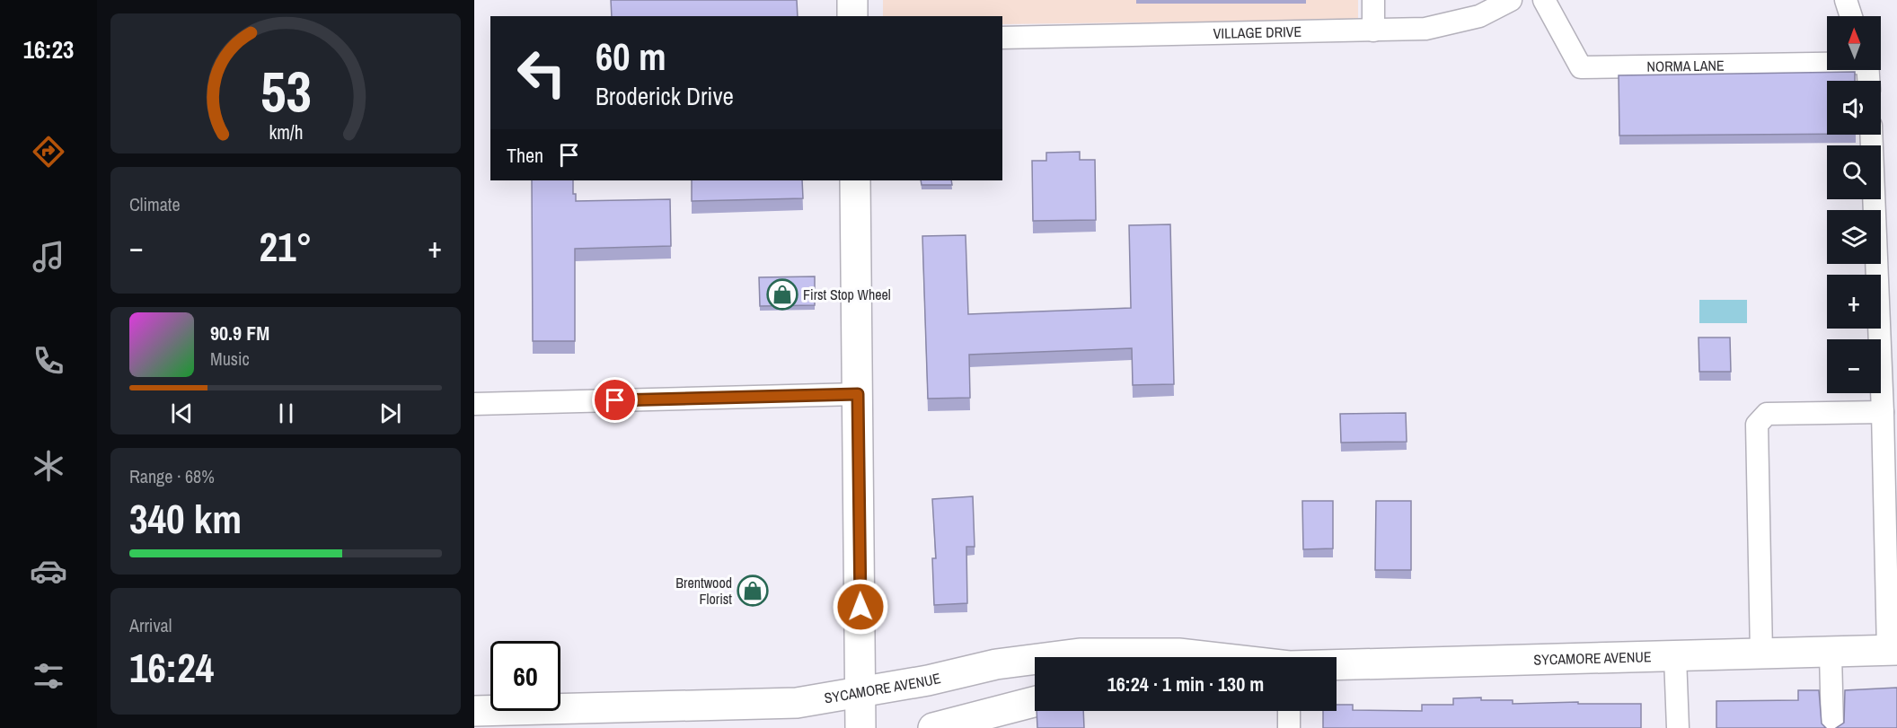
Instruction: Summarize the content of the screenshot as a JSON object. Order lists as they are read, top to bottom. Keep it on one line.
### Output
{"streets":{"street":["VILLAGE DRIVE","NORMA LANE","SYCAMORE AVENUE"]},"places":{"shop":["First Stop Wheel","Brentwood Florist"]},"north":"top","page":{"tabs":"16:23","map_buttons":["+","−"],"turn":["60 m","Broderick Drive"],"then":"Then","tile":["Climate",["Range · 68%","340 km"],["Arrival","16:24"]],"heat":["−","21°","+"],"song":["90.9 FM","Music"],"limit":"60","trip":"16:24 · 1 min · 130 m","gauge":["53","km/h"]}}
